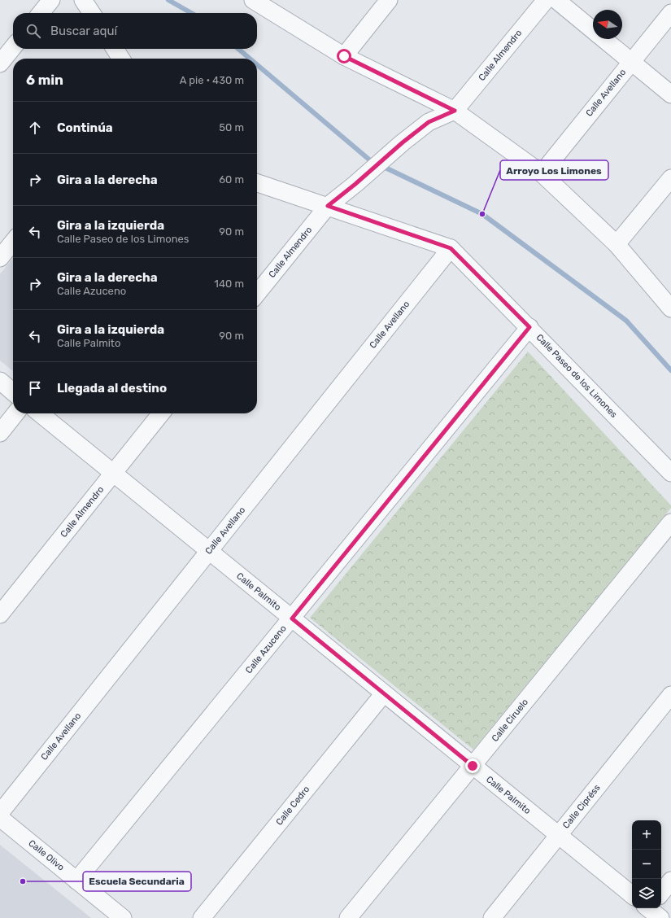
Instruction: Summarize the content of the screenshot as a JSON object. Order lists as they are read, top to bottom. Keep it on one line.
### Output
{"streets":{"street":["Calle Almendro","Calle Avellano","Calle Paseo de los Limones","Calle Palmito","Calle Azuceno","Calle Ciruelo","Calle Cedro","Calle Cipréss","Calle Olivo"]},"crossings":[["Calle Almendro","Calle Paseo de los Limones"],["Calle Almendro","Calle Palmito"],["Calle Avellano","Calle Paseo de los Limones"],["Calle Avellano","Calle Palmito"],["Calle Paseo de los Limones","Calle Azuceno"],["Calle Palmito","Calle Azuceno"],["Calle Palmito","Calle Ciruelo"],["Calle Palmito","Calle Cedro"],["Calle Palmito","Calle Cipréss"],["Calle Azuceno","Calle Olivo"]],"places":["Arroyo Los Limones","Escuela Secundaria"],"north":"left","page":{"search":"Buscar aquí","heading":["6 min","A pie · 430 m"],"list":[["Continúa","50 m"],["Gira a la derecha","60 m"],["Gira a la izquierda","Calle Paseo de los Limones","90 m"],["Gira a la derecha","Calle Azuceno","140 m"],["Gira a la izquierda","Calle Palmito","90 m"],"Llegada al destino"],"map_buttons":["+","−"]}}
